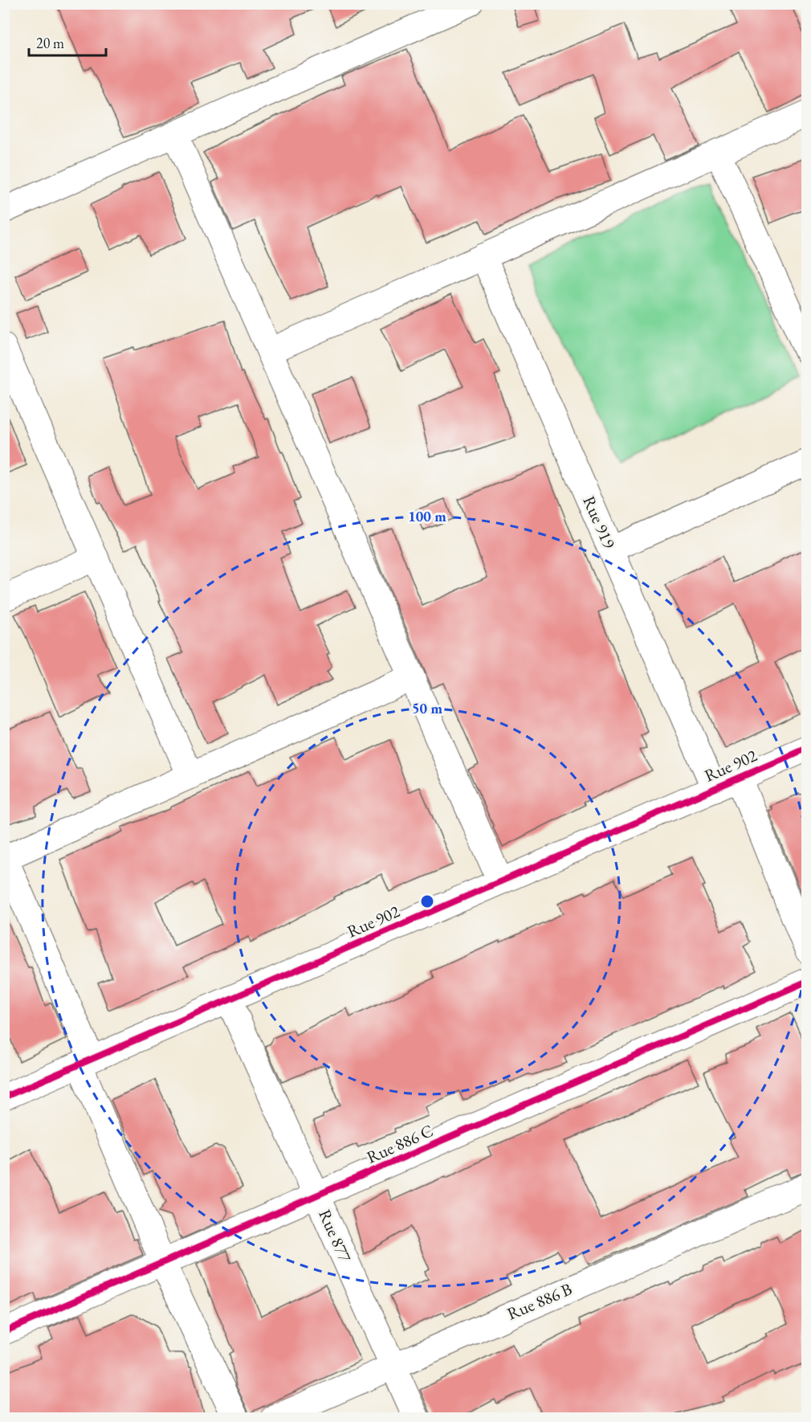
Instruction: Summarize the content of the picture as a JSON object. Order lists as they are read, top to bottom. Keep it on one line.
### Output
{"streets":{"street":["Rue 919","Rue 902","Rue 886 C","Rue 877","Rue 886 B"]},"crossings":[["Rue 919","Rue 902"],["Rue 902","Rue 877"],["Rue 886 C","Rue 877"],["Rue 877","Rue 886 B"]],"scale_bar":"20 m","rings":["100 m","50 m"]}
